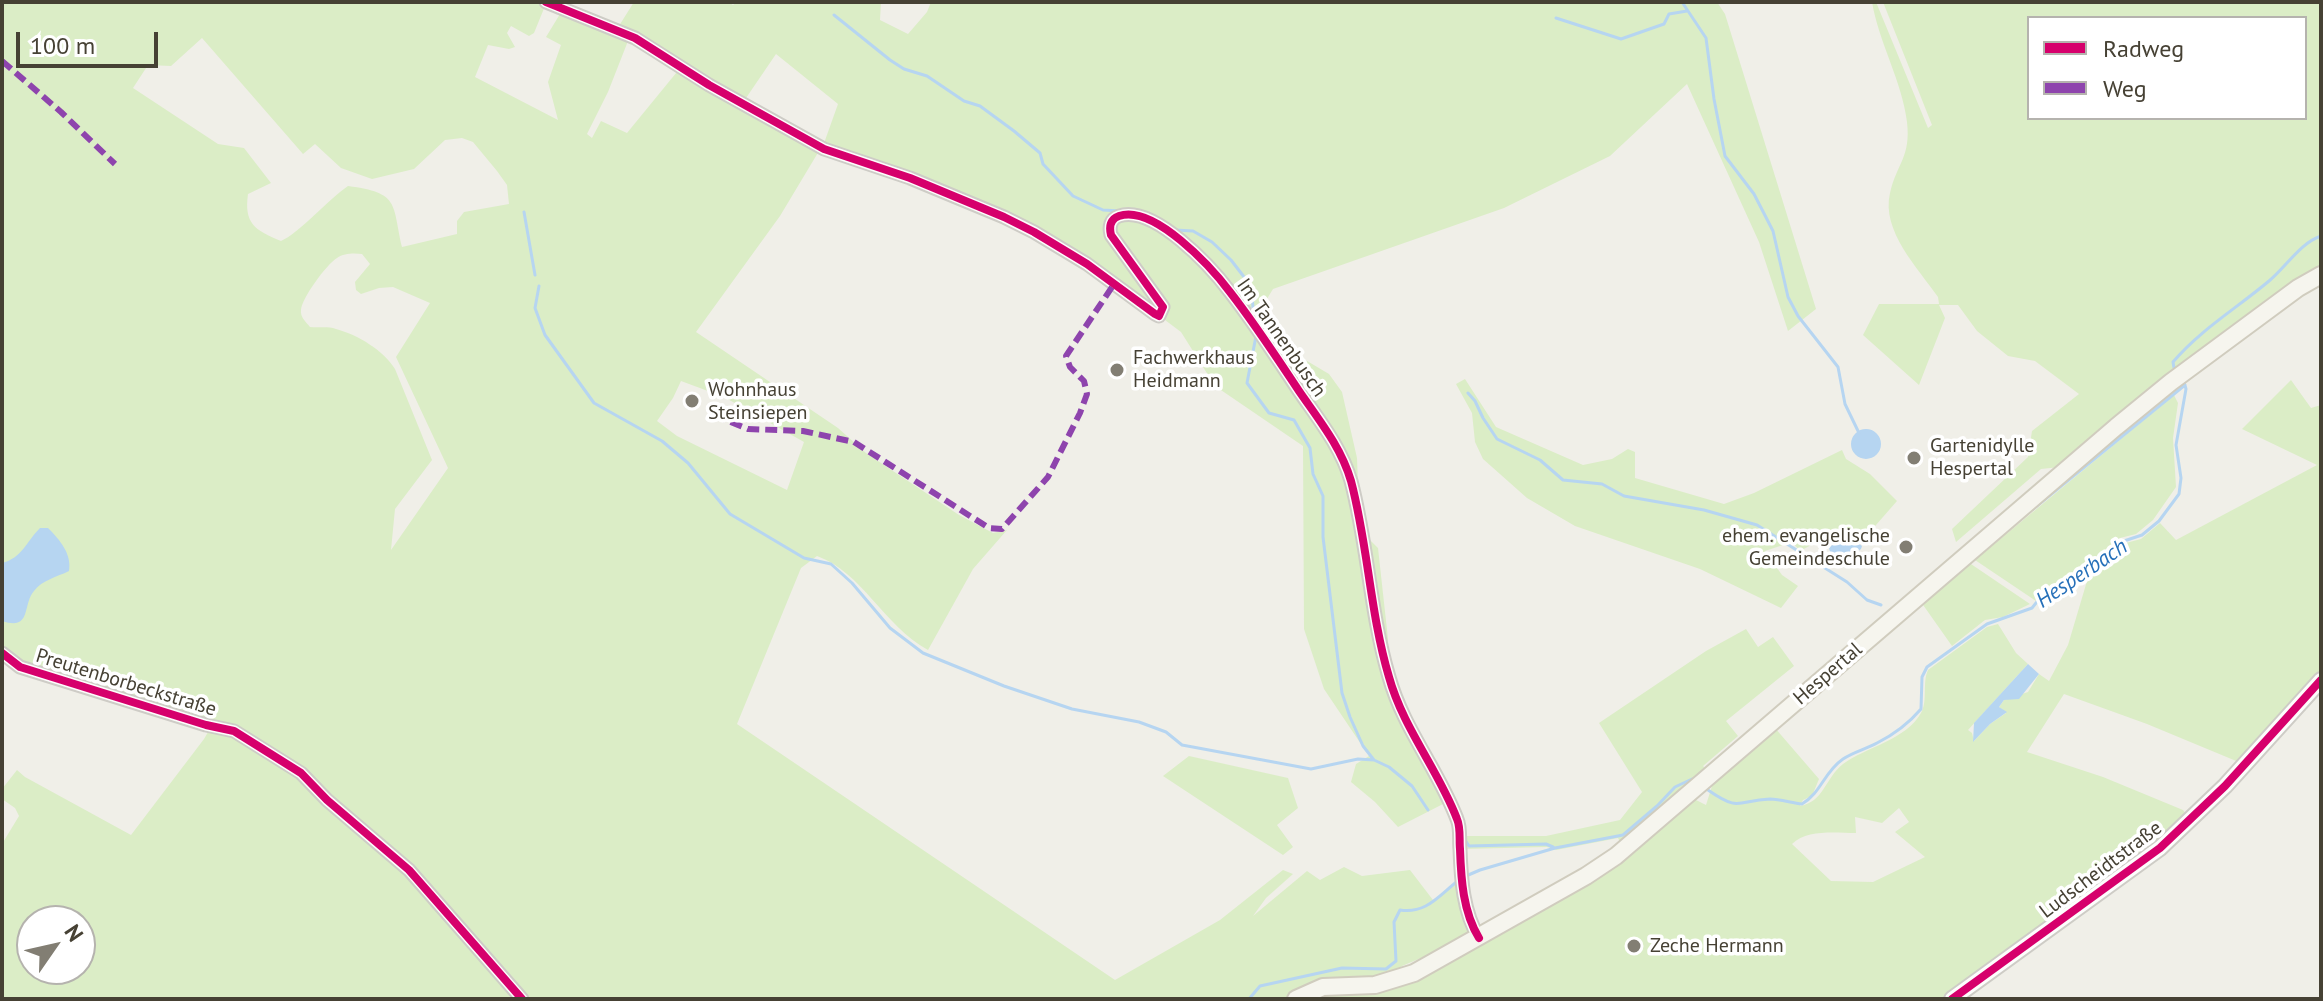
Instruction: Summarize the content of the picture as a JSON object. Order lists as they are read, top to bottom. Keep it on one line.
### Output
{"streets":{"main road":["Hespertal"],"street":["Im Tannenbusch","Preutenborbeckstraße","Ludscheidtstraße"]},"crossings":[["Im Tannenbusch","Hespertal"]],"water":["Hesperbach"],"places":["Fachwerkhaus Heidmann","Wohnhaus Steinsiepen","Gartenidylle Hespertal","ehem. evangelische Gemeindeschule","Zeche Hermann"],"legend":["Radweg","Weg"],"scale_bar":"100 m","north":"top right"}
